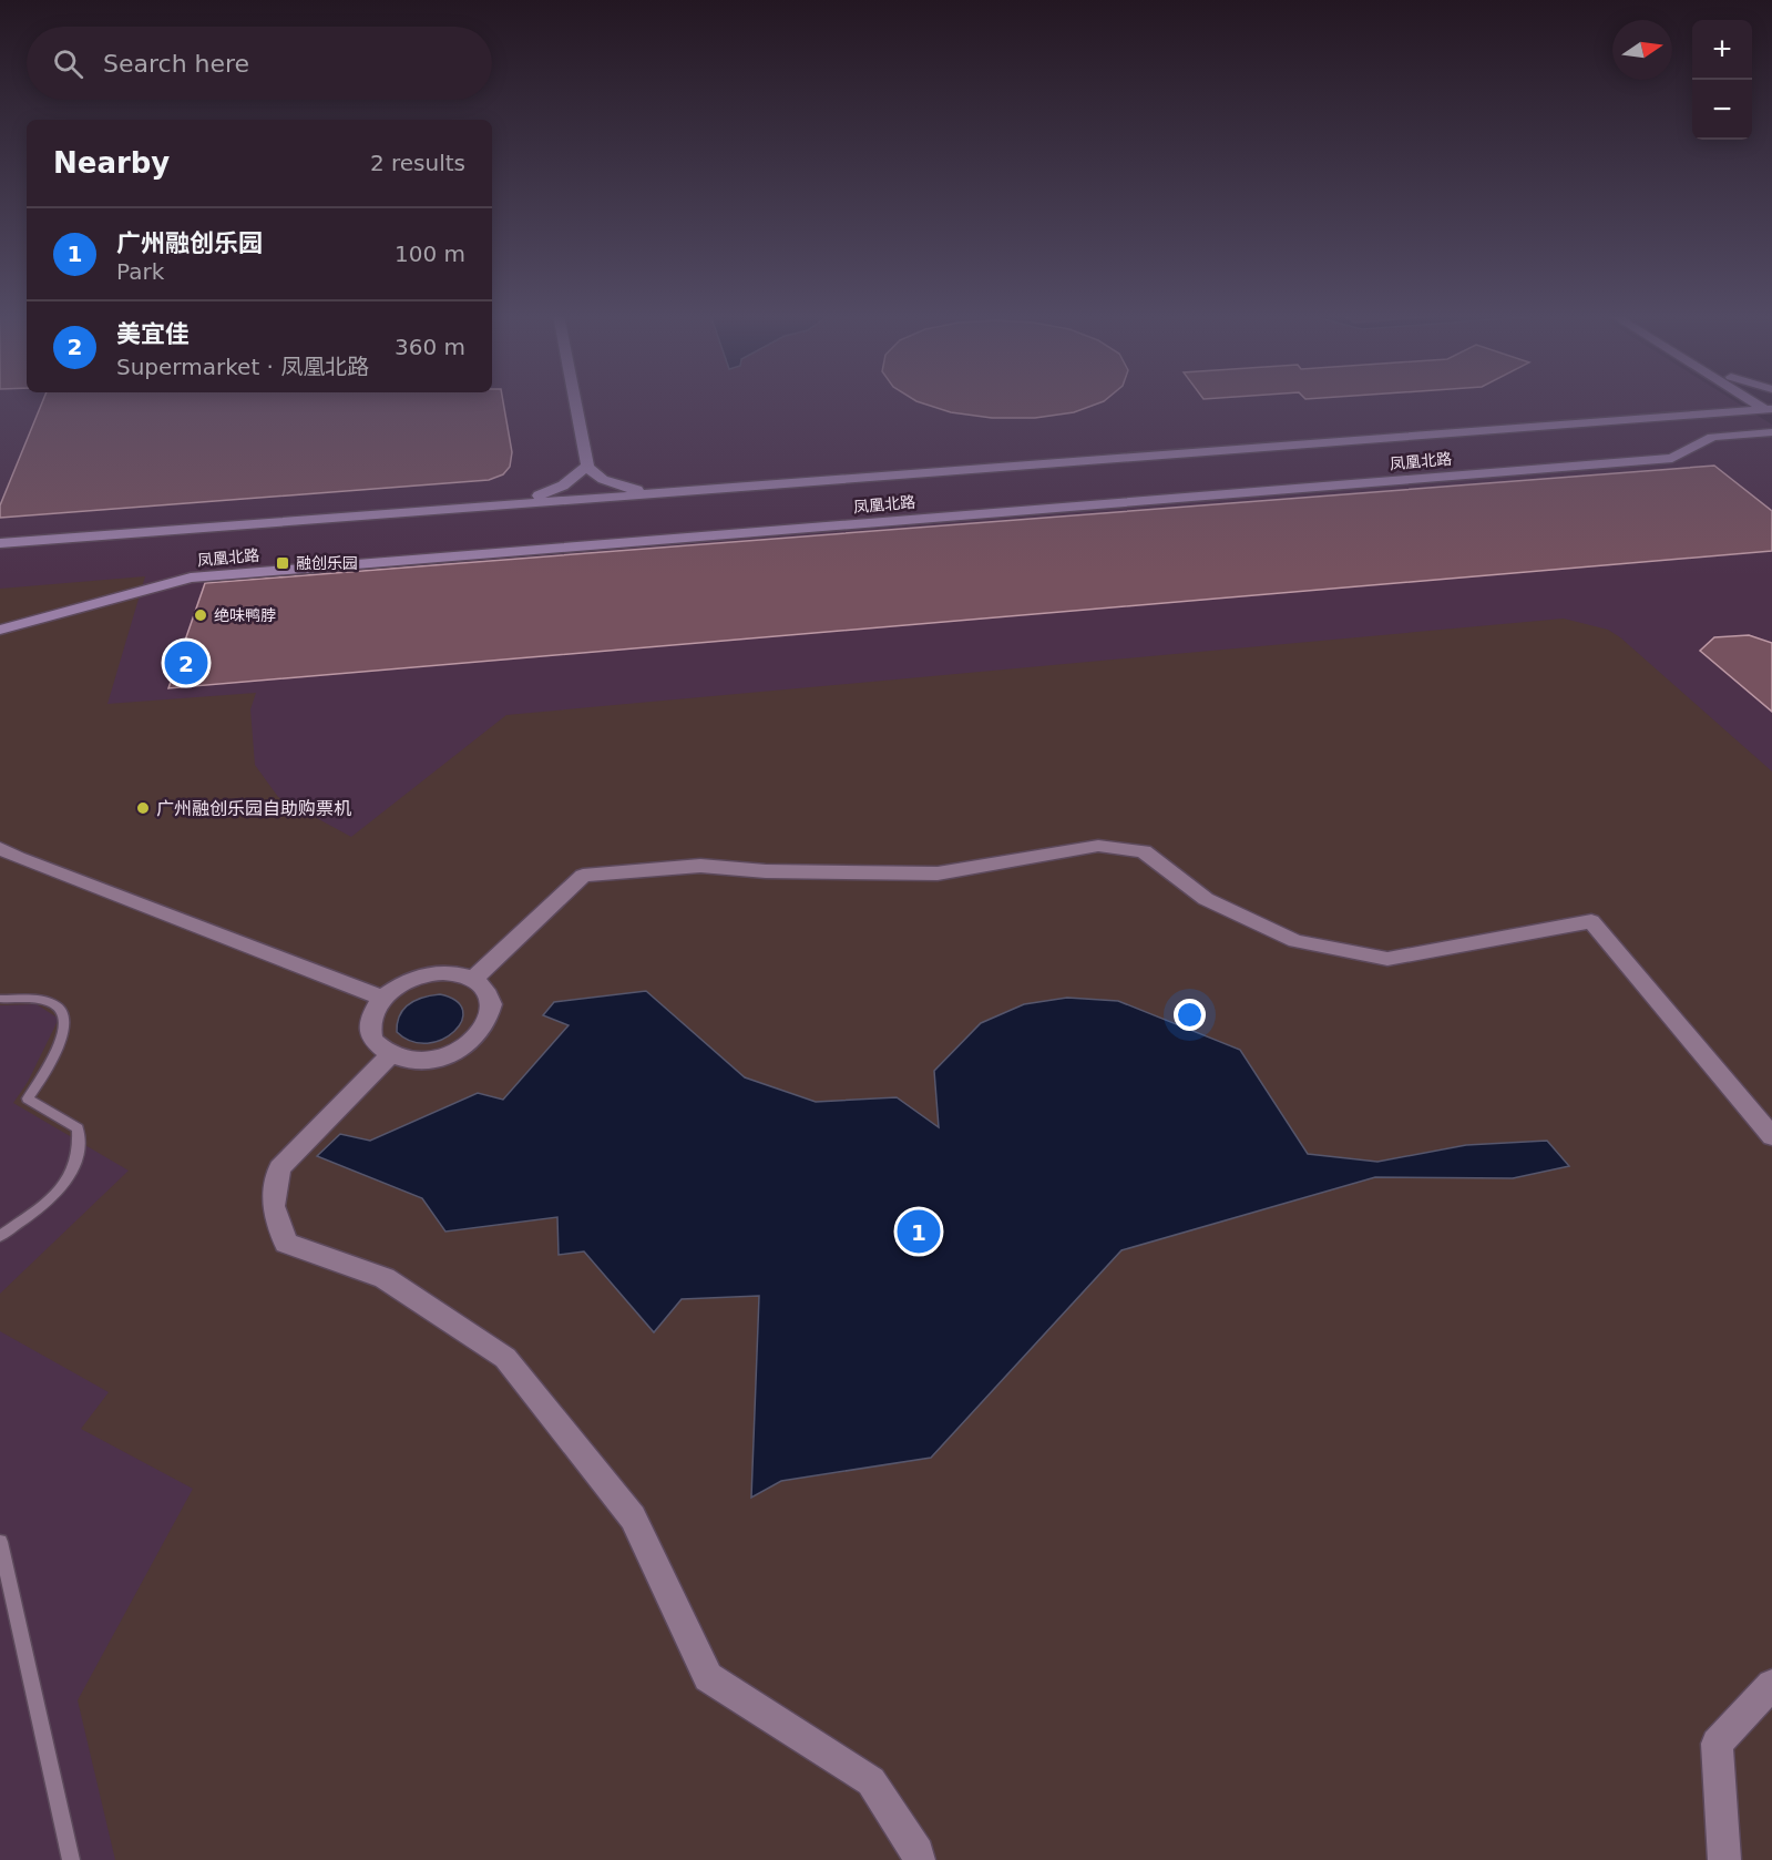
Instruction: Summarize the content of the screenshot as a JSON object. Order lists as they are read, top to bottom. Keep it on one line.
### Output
{"streets":{"main road":["凤凰北路"]},"places":{"transit":["融创乐园"],"other":["绝味鸭脖","广州融创乐园自助购票机"]},"north":"right","page":{"map_buttons":["+","−"],"search":"Search here","heading":["Nearby","2 results"],"list":[{"mark":"1","name":"广州融创乐园","note":"Park","value":"100 m"},{"mark":"2","name":"美宜佳","note":"Supermarket · 凤凰北路","value":"360 m"}],"pins":["2","1"]}}
